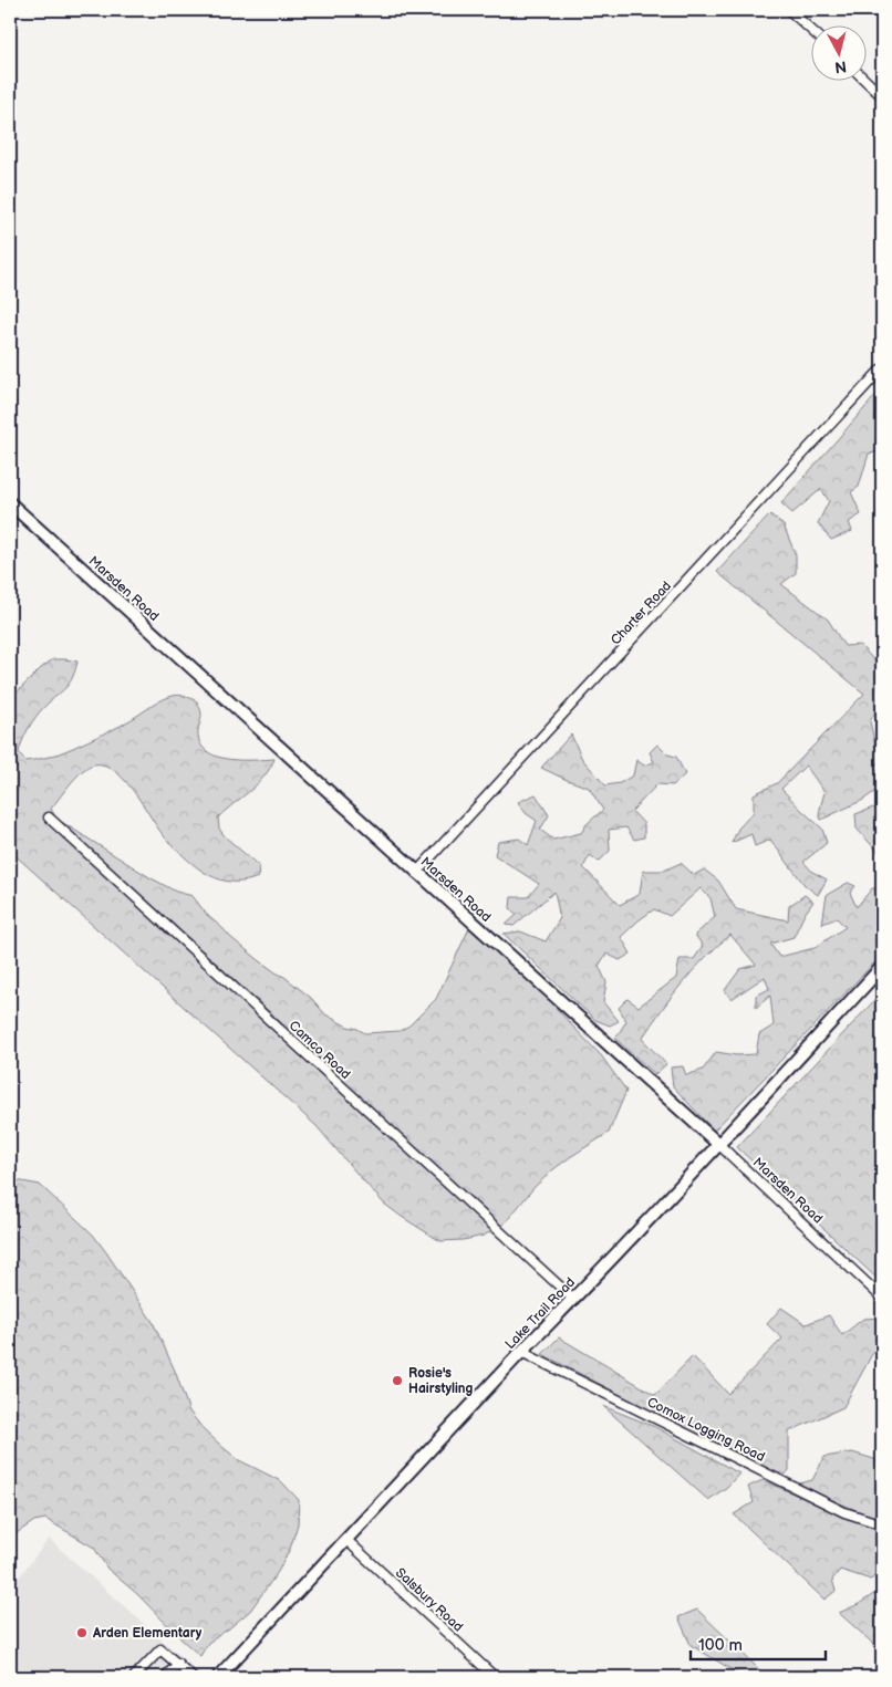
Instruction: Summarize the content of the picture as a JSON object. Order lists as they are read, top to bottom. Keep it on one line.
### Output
{"streets":{"street":["Marsden Road","Charter Road","Camco Road","Lake Trail Road","Comox Logging Road","Salsbury Road"]},"crossings":[["Marsden Road","Charter Road"],["Marsden Road","Lake Trail Road"],["Camco Road","Lake Trail Road"],["Lake Trail Road","Comox Logging Road"],["Lake Trail Road","Salsbury Road"]],"places":["Rosie's Hairstyling","Arden Elementary"],"scale_bar":"100 m","north":"bottom"}
